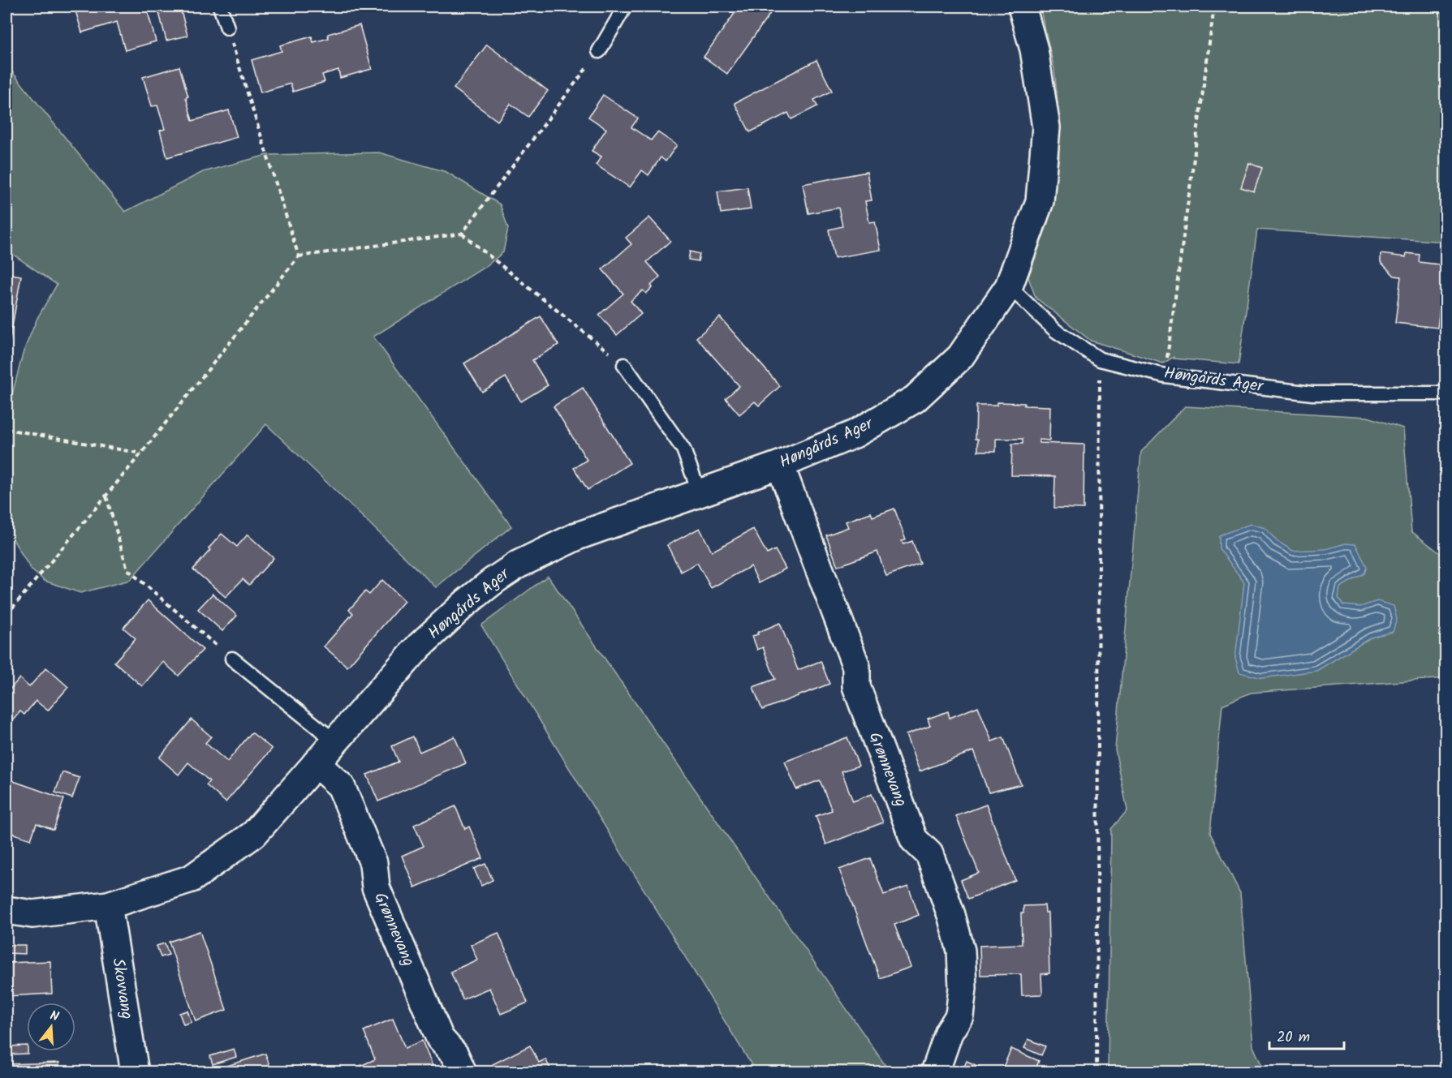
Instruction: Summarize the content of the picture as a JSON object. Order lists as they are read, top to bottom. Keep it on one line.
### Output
{"streets":{"street":["Høngårds Ager","Grønnevang","Skovvang"]},"crossings":[["Høngårds Ager","Grønnevang"],["Høngårds Ager","Skovvang"]],"scale_bar":"20 m","north":"top"}
